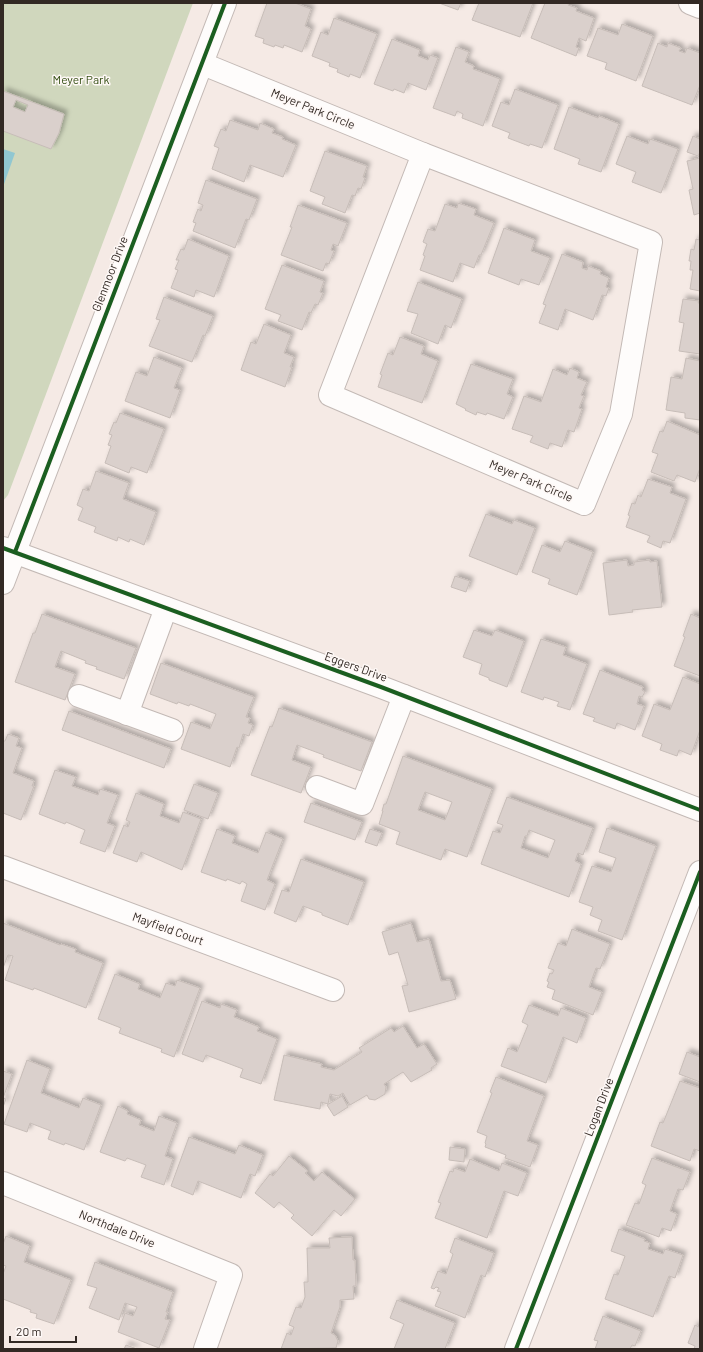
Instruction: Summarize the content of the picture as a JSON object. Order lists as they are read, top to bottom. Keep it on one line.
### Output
{"streets":{"street":["Meyer Park Circle","Glenmoor Drive","Eggers Drive","Mayfield Court","Logan Drive","Northdale Drive"]},"crossings":[["Meyer Park Circle","Glenmoor Drive"],["Glenmoor Drive","Eggers Drive"]],"parks":["Meyer Park"],"scale_bar":"20 m"}
